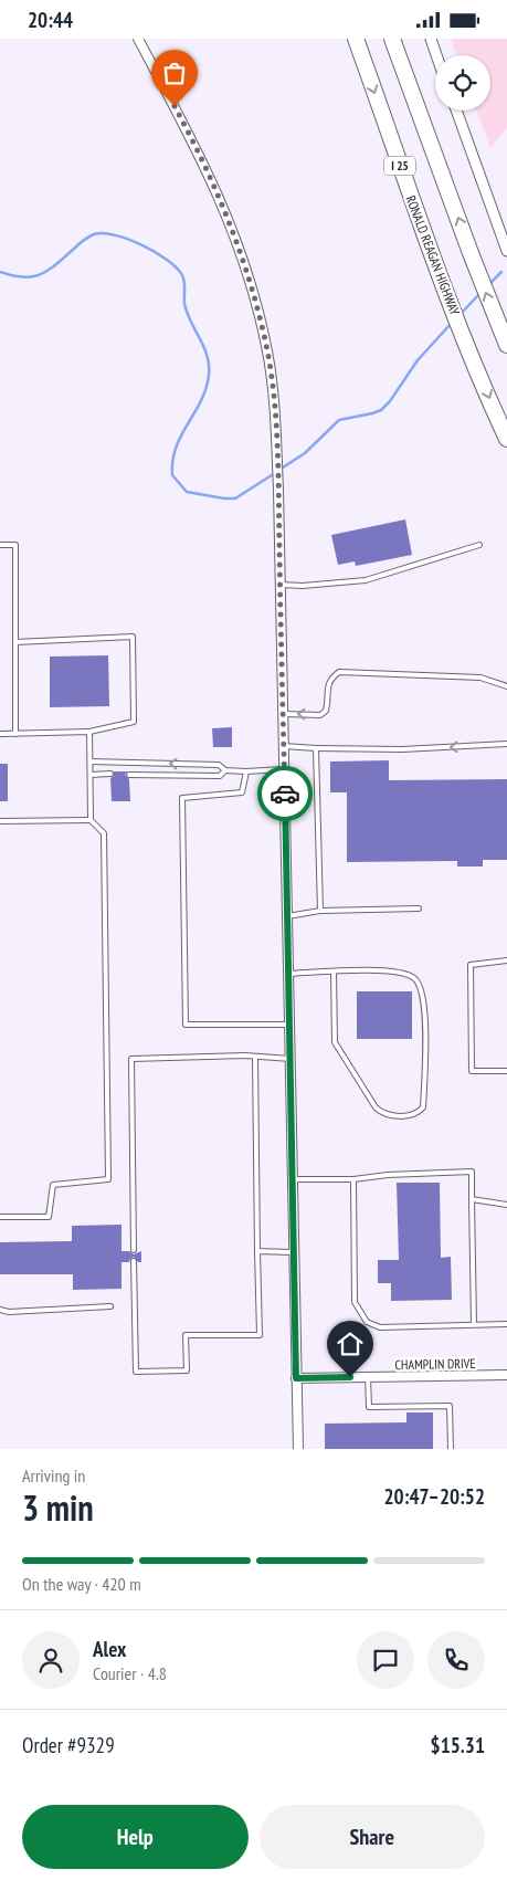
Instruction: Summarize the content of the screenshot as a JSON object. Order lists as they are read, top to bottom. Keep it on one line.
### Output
{"streets":{"highway":["I 25","RONALD REAGAN HIGHWAY"],"street":["CHAMPLIN DRIVE"]},"page":{"status":"20:44","heading":["3 min","Arriving in","20:47–20:52"],"panel":["Alex","Courier · 4.8","Order #9329","$15.31"],"bar":"On the way · 420 m","buttons":["Help","Share"]}}
